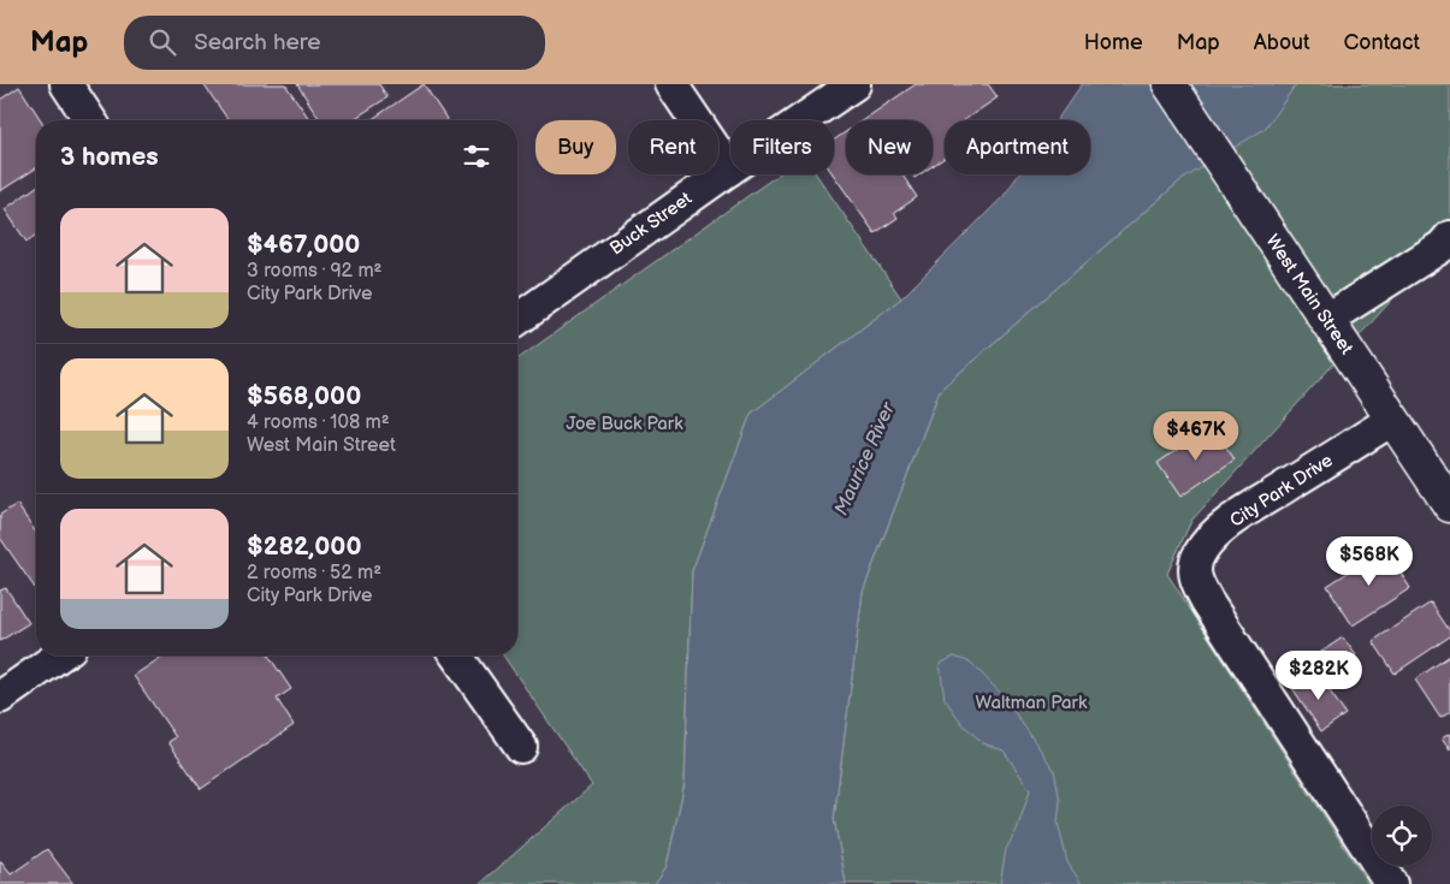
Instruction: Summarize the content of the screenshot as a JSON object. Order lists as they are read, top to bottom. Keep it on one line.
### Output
{"streets":{"highway":["West Main Street"],"street":["Buck Street","City Park Drive"]},"crossings":[["West Main Street","City Park Drive"]],"water":["Maurice River"],"parks":["Joe Buck Park","Waltman Park"],"page":{"header":"Map","search":"Search here","nav":["Home","Map","About","Contact"],"chip":["Buy","Rent","Filters","New","Apartment"],"heading":"3 homes","list":[{"name":"$467,000","note":"3 rooms · 92 m² · City Park Drive"},{"name":"$568,000","note":"4 rooms · 108 m² · West Main Street"},{"name":"$282,000","note":"2 rooms · 52 m² · City Park Drive"}],"price":["$467K","$568K","$282K"]}}
